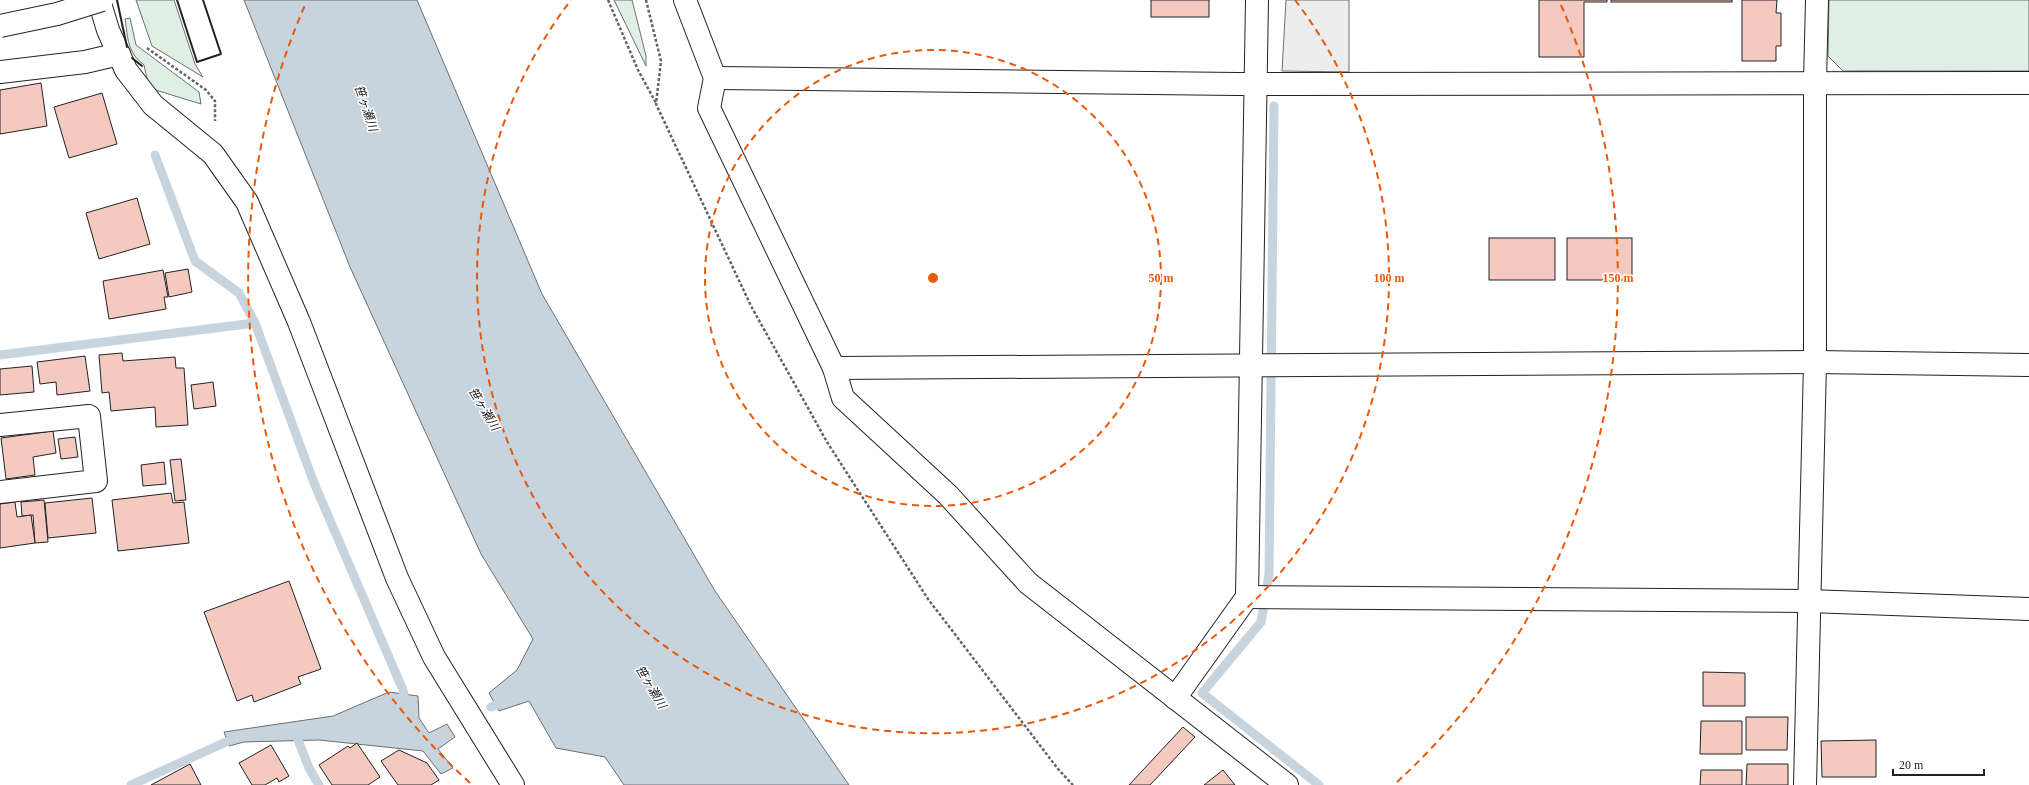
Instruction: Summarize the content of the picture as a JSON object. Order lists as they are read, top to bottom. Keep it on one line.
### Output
{"water":["笹ヶ瀬川"],"scale_bar":"20 m","rings":["50 m","100 m","150 m"]}
